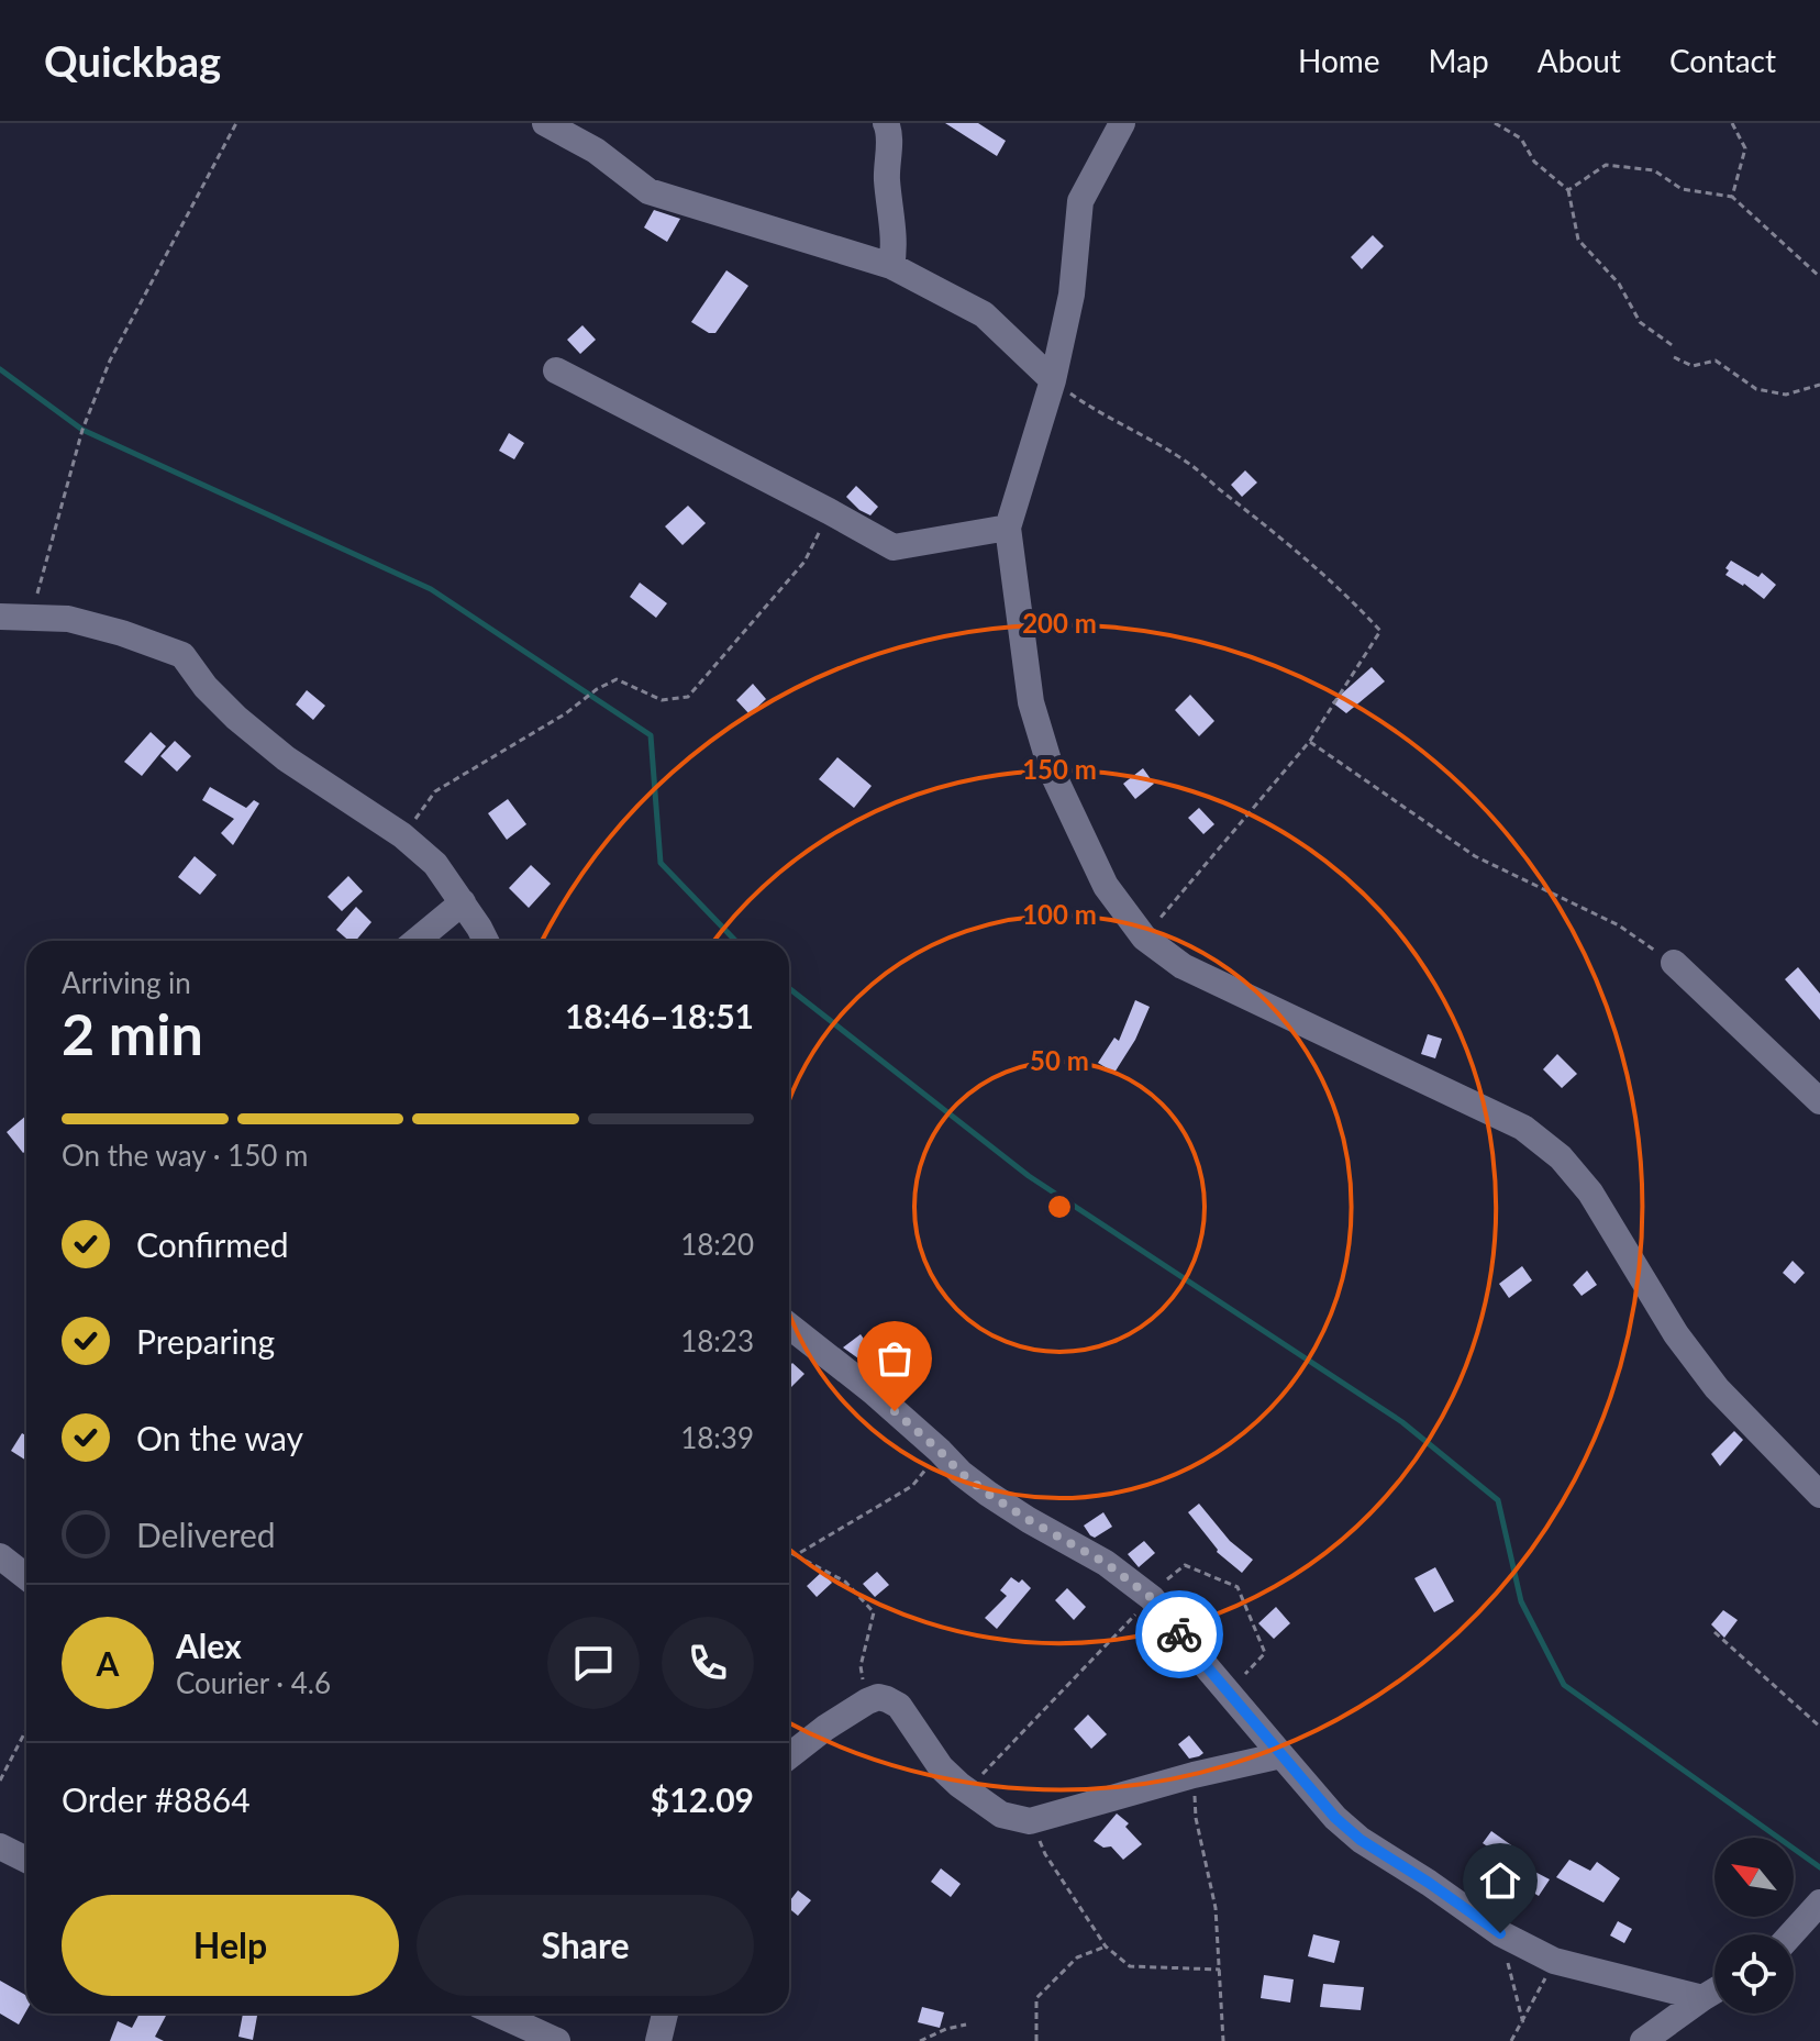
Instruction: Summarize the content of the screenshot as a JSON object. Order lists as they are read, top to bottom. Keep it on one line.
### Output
{"north":"top left","page":{"header":"Quickbag","nav":["Home","Map","About","Contact"],"heading":["2 min","Arriving in","18:46–18:51"],"panel":["Alex","Courier · 4.6","Order #8864","$12.09"],"bar":"On the way · 150 m","list":[["Confirmed","18:20"],["Preparing","18:23"],["On the way","18:39"],"Delivered"],"round":"A","buttons":["Help","Share"]},"rings":["200 m","150 m","100 m","50 m"]}
